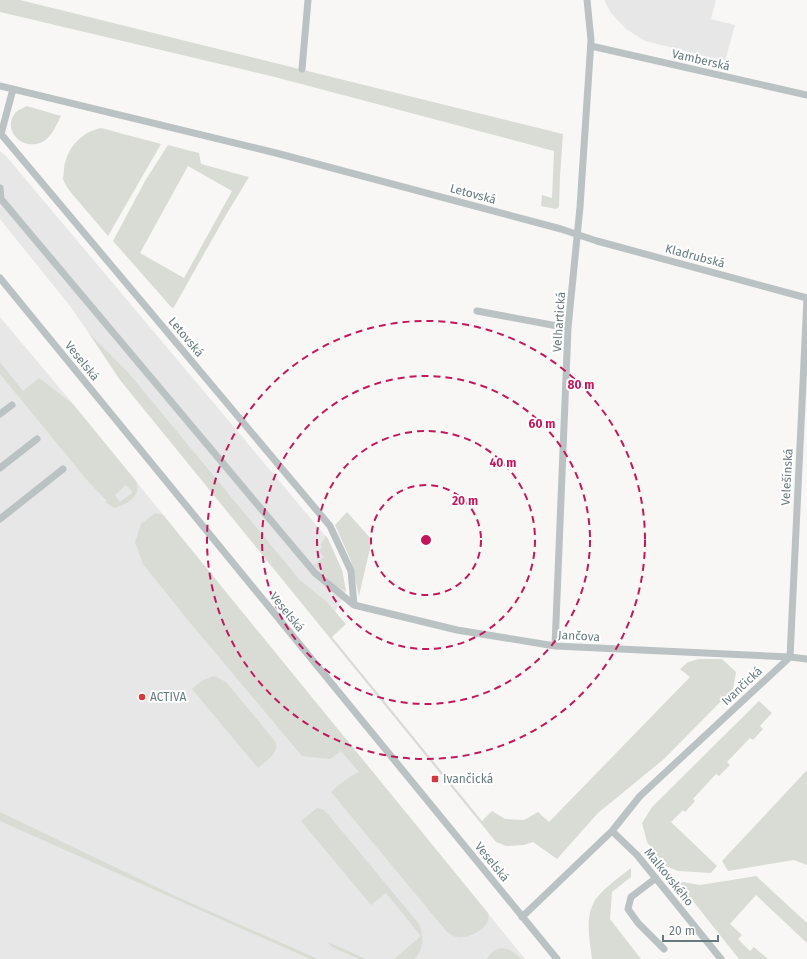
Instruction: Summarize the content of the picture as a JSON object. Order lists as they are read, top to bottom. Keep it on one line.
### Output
{"streets":{"street":["Vamberská","Letovská","Kladrubská","Velhartická","Veselská","Velešínská","Jančova","Ivančická","Malkovského"]},"crossings":[["Vamberská","Velhartická"],["Letovská","Kladrubská"],["Letovská","Velhartická"],["Letovská","Jančova"],["Kladrubská","Velhartická"],["Kladrubská","Velešínská"],["Velhartická","Jančova"],["Veselská","Ivančická"],["Velešínská","Jančova"],["Velešínská","Ivančická"],["Jančova","Ivančická"],["Ivančická","Malkovského"]],"places":{"other":["ACTIVA"],"transit":["Ivančická"]},"scale_bar":"20 m","rings":["80 m","60 m","40 m","20 m"]}
